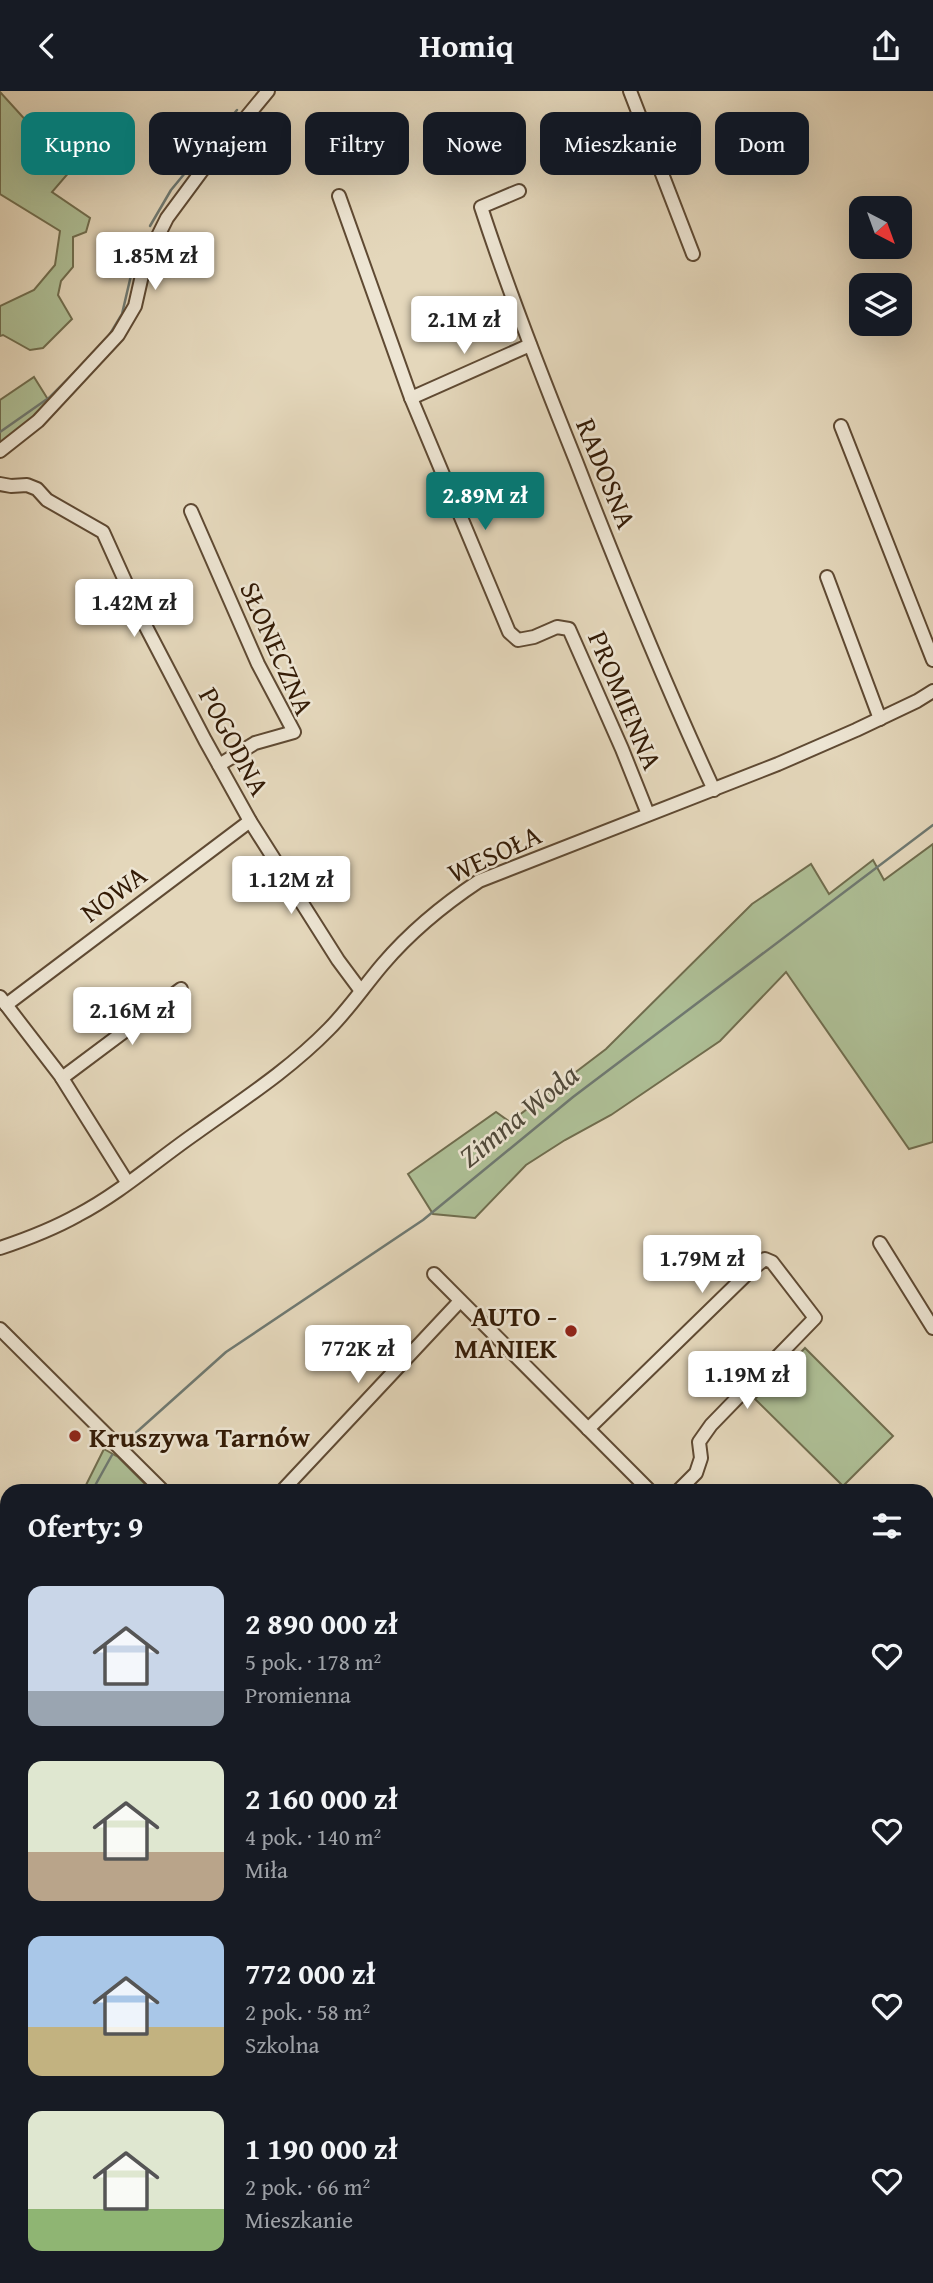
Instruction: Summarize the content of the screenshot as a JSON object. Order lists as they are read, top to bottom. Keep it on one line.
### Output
{"streets":{"street":["RADOSNA","SŁONECZNA","PROMIENNA","POGODNA","WESOŁA","NOWA"]},"crossings":[["RADOSNA","WESOŁA"],["SŁONECZNA","POGODNA"],["PROMIENNA","WESOŁA"],["POGODNA","WESOŁA"],["POGODNA","NOWA"],["WESOŁA","NOWA"]],"water":["Zimna Woda"],"places":["AUTO - MANIEK","Kruszywa Tarnów"],"north":"bottom right","page":{"header":"Homiq","chip":["Kupno","Wynajem","Filtry","Nowe","Mieszkanie","Dom"],"price":["1.85M zł","2.1M zł","2.89M zł","1.42M zł","1.12M zł","2.16M zł","1.79M zł","772K zł","1.19M zł"],"heading":"Oferty: 9","list":[{"name":"2 890 000 zł","note":"5 pok. · 178 m² · Promienna"},{"name":"2 160 000 zł","note":"4 pok. · 140 m² · Miła"},{"name":"772 000 zł","note":"2 pok. · 58 m² · Szkolna"},{"name":"1 190 000 zł","note":"2 pok. · 66 m² · Mieszkanie"}]}}
